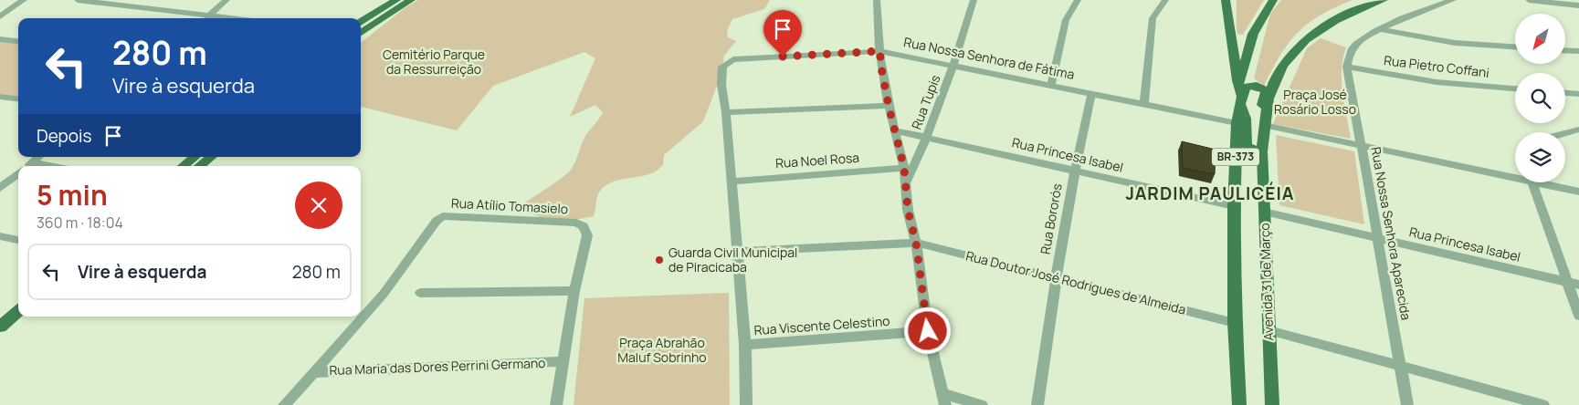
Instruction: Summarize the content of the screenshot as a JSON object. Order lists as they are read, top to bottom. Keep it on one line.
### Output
{"streets":{"main road":["BR-373","Avenida 31 de Março"],"street":["Rua Nossa Senhora de Fátima","Rua Pietro Coffani","Rua Tupis","Rua Princesa Isabel","Rua Noel Rosa","Rua Atílio Tomasielo","Rua Bororós","Rua Nossa Senhora Aparecida","Rua Doutor José Rodrigues de Almeida","Rua Viscente Celestino","Rua Maria das Dores Perrini Germano"]},"crossings":[["Rua Nossa Senhora de Fátima","Rua Tupis"],["Rua Nossa Senhora de Fátima","BR-373"],["Rua Nossa Senhora de Fátima","Rua Bororós"],["Rua Pietro Coffani","Rua Nossa Senhora Aparecida"],["Rua Tupis","Rua Princesa Isabel"],["Rua Princesa Isabel","BR-373"],["Rua Princesa Isabel","Rua Bororós"],["Rua Princesa Isabel","Rua Nossa Senhora Aparecida"],["Rua Princesa Isabel","Avenida 31 de Março"],["BR-373","Rua Doutor José Rodrigues de Almeida"],["Rua Atílio Tomasielo","Rua Maria das Dores Perrini Germano"],["Rua Bororós","Rua Doutor José Rodrigues de Almeida"]],"districts":["JARDIM PAULICÉIA"],"parks":["Cemitério Parque da Ressurreição","Praça José Rosário Losso","Praça Abrahão Maluf Sobrinho"],"places":["Guarda Civil Municipal de Piracicaba"],"north":"bottom left","page":{"turn":["280 m","Vire à esquerda"],"then":"Depois","heading":["5 min","360 m · 18:04"],"list":[{"name":"Vire à esquerda","value":"280 m"}]}}
